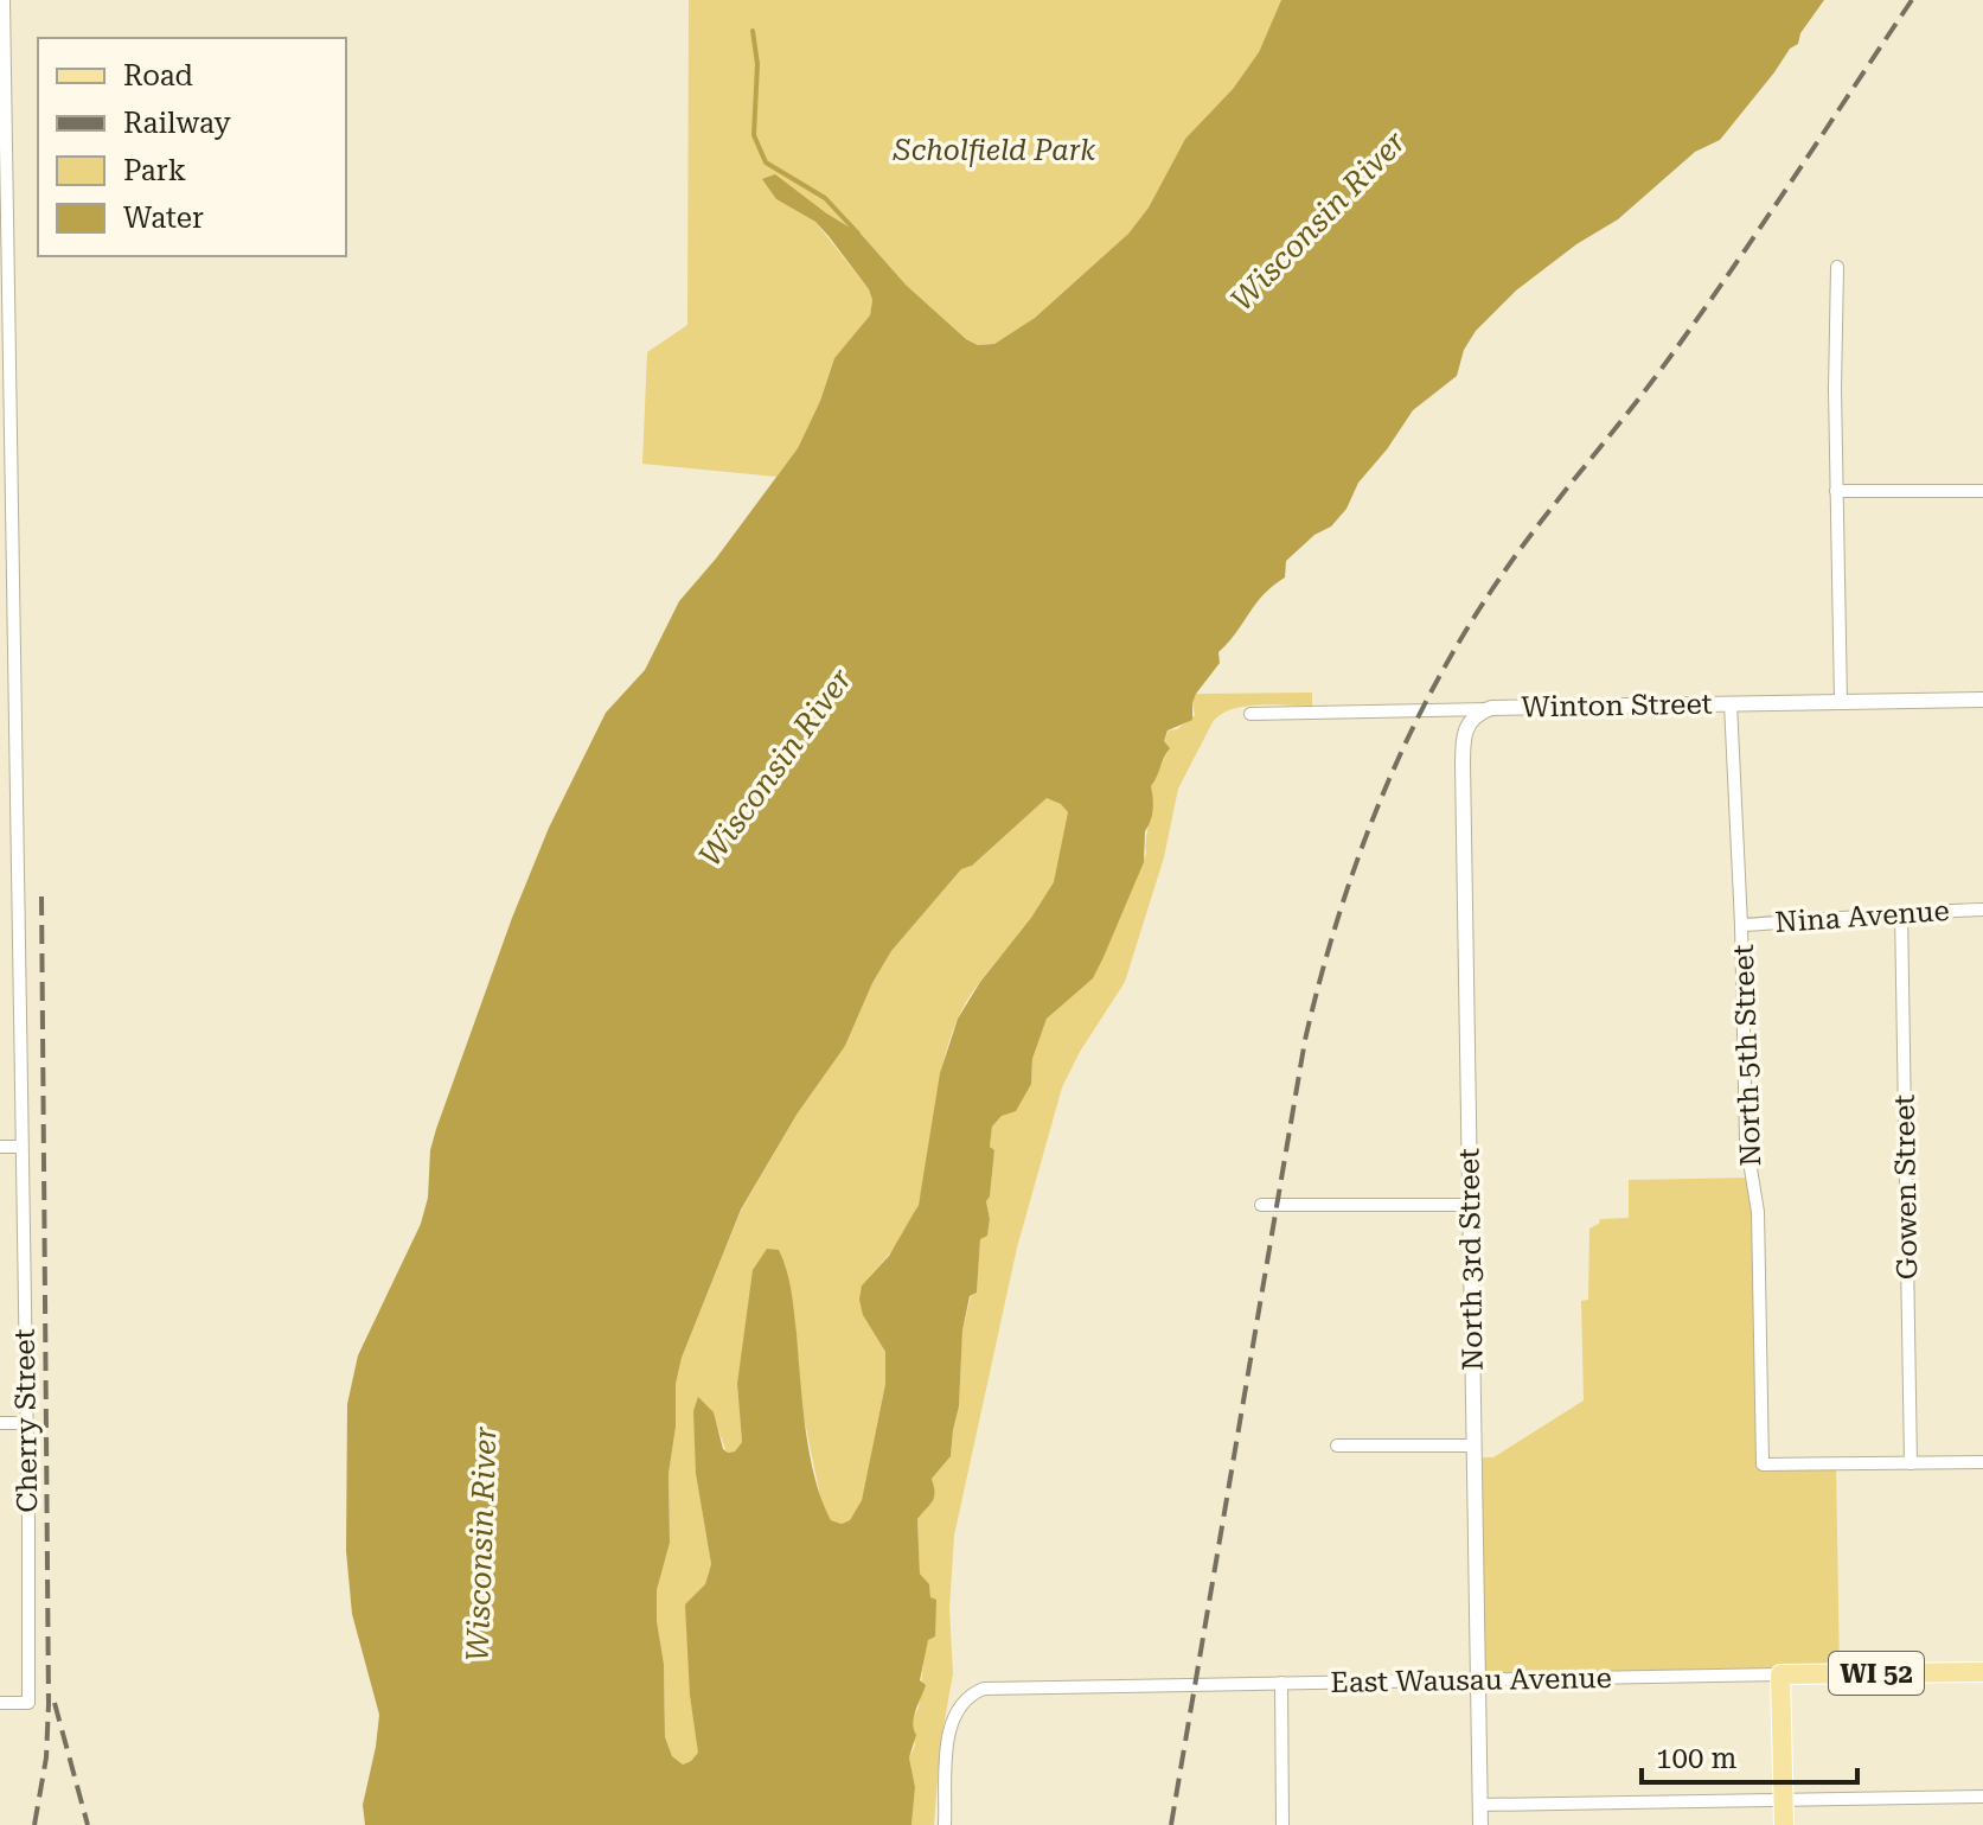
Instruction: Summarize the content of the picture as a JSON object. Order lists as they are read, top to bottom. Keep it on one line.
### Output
{"streets":{"main road":["WI 52","East Wausau Avenue"],"street":["Winton Street","Nina Avenue","North 5th Street","Gowen Street","North 3rd Street","Cherry Street"]},"crossings":[["Winton Street","North 5th Street"],["Winton Street","North 3rd Street"],["Nina Avenue","North 5th Street"],["Nina Avenue","Gowen Street"],["North 5th Street","Gowen Street"],["North 3rd Street","East Wausau Avenue"]],"water":["Wisconsin River"],"parks":["Scholfield Park"],"legend":["Road","Railway","Park","Water"],"scale_bar":"100 m"}
